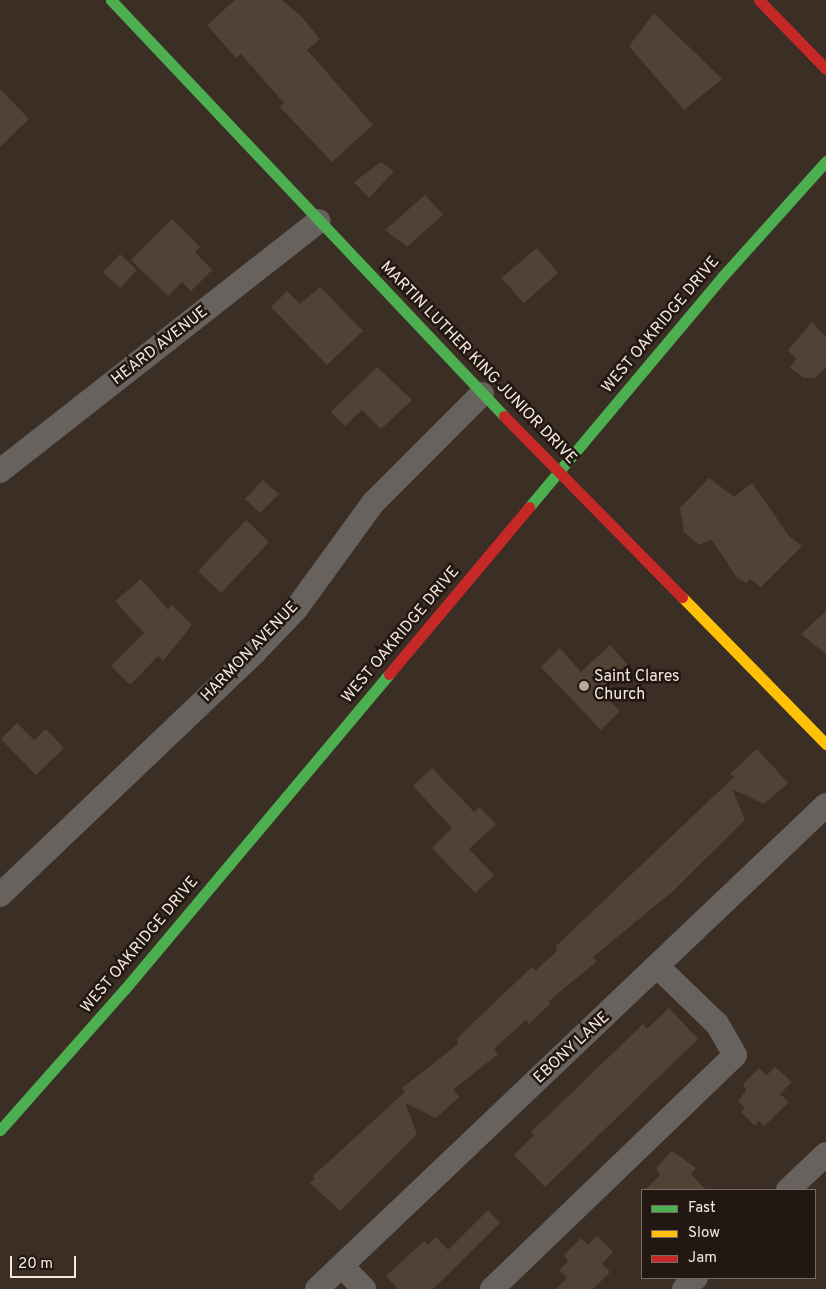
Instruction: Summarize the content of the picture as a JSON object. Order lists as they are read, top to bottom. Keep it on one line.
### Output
{"streets":{"main road":["WEST OAKRIDGE DRIVE","MARTIN LUTHER KING JUNIOR DRIVE"],"street":["HEARD AVENUE","HARMON AVENUE","EBONY LANE"]},"crossings":[["WEST OAKRIDGE DRIVE","MARTIN LUTHER KING JUNIOR DRIVE"],["HEARD AVENUE","MARTIN LUTHER KING JUNIOR DRIVE"],["MARTIN LUTHER KING JUNIOR DRIVE","HARMON AVENUE"]],"places":["Saint Clares Church"],"legend":["Fast","Slow","Jam"],"scale_bar":"20 m"}
